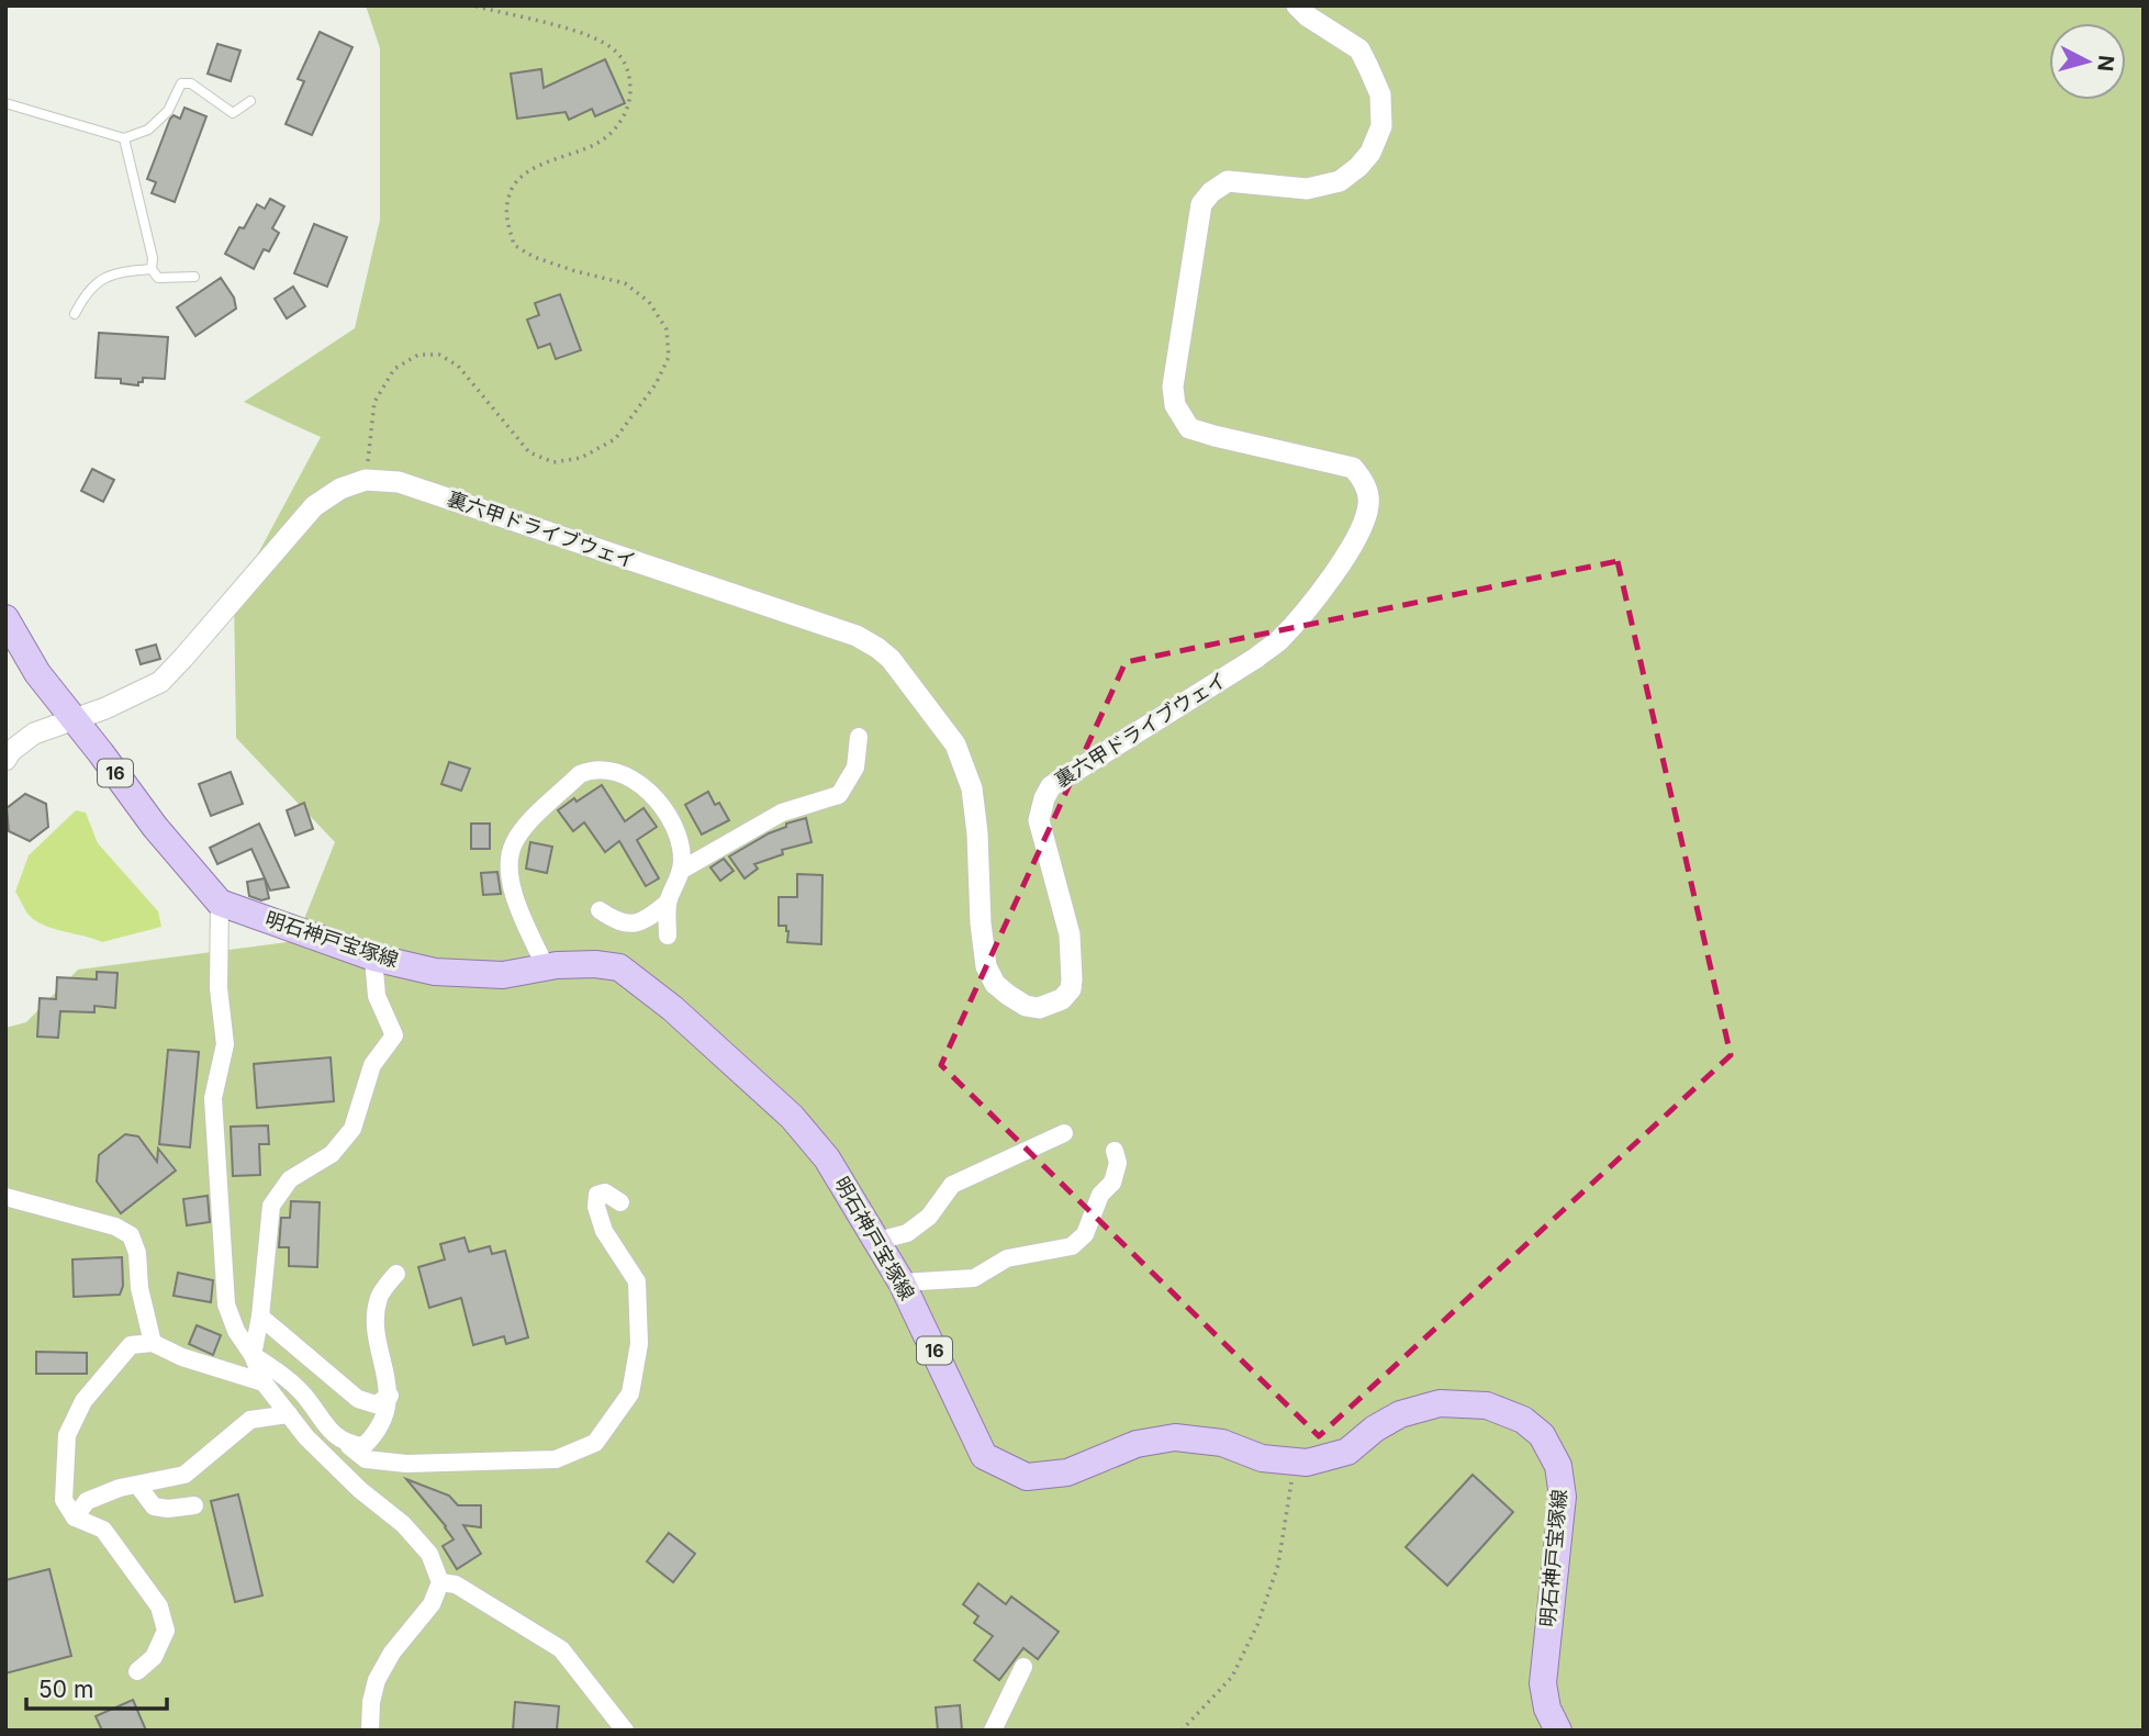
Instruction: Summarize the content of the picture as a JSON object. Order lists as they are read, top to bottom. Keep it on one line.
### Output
{"streets":{"main road":["16","明石神戸宝塚線"],"street":["裏六甲ドライブウェイ"]},"crossings":[["裏六甲ドライブウェイ","明石神戸宝塚線"]],"scale_bar":"50 m","north":"right"}
